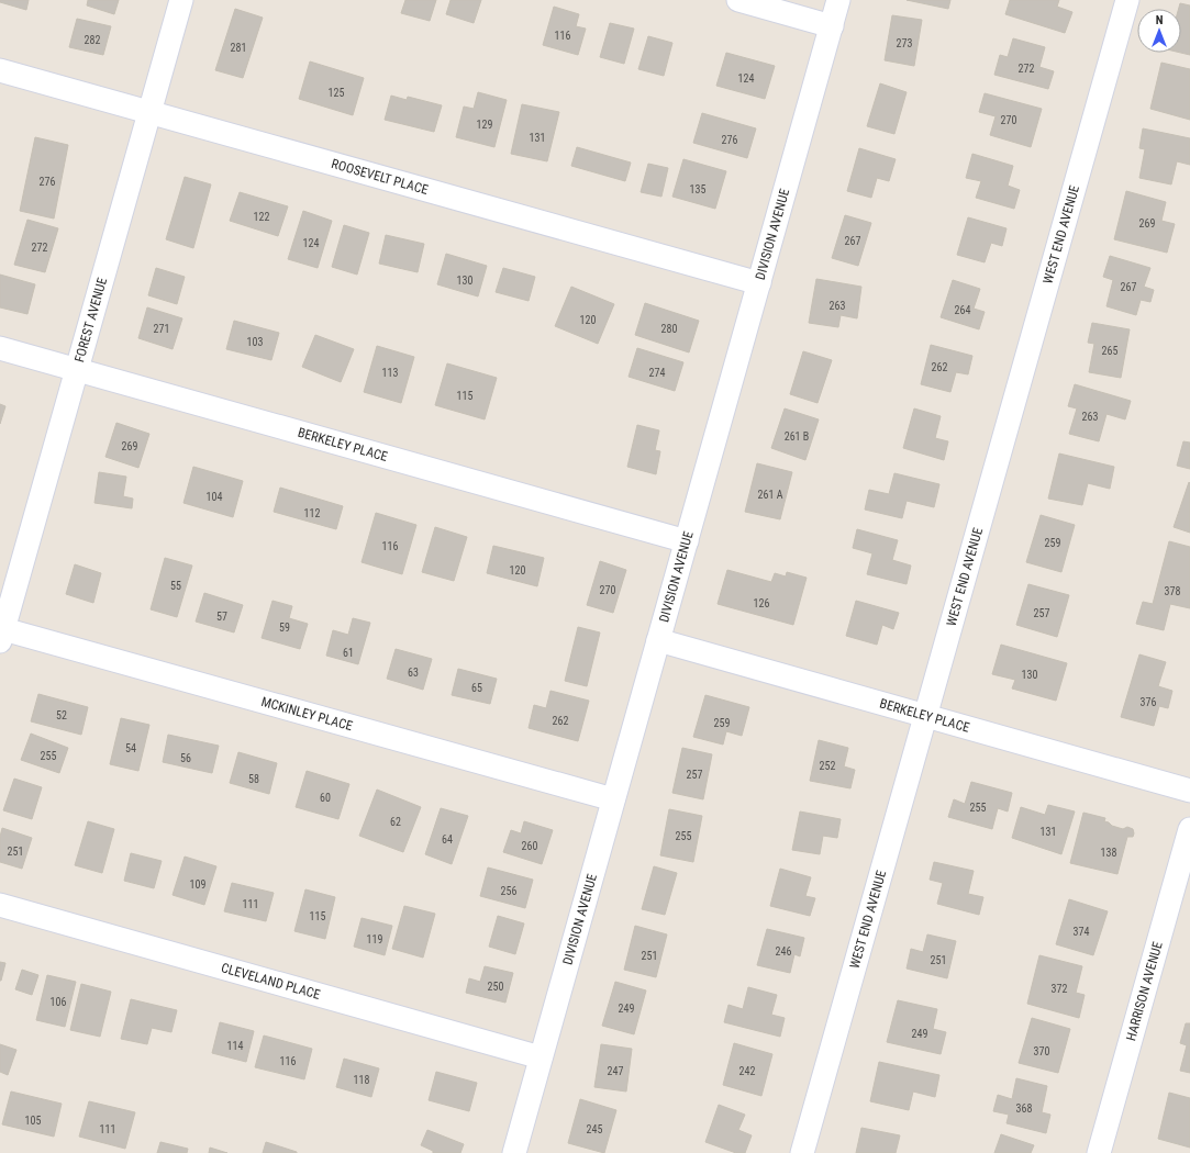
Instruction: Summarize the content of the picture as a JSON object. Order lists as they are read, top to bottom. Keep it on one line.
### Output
{"streets":{"street":["ROOSEVELT PLACE","DIVISION AVENUE","WEST END AVENUE","FOREST AVENUE","BERKELEY PLACE","MCKINLEY PLACE","CLEVELAND PLACE","HARRISON AVENUE"]},"crossings":[["ROOSEVELT PLACE","DIVISION AVENUE"],["ROOSEVELT PLACE","FOREST AVENUE"],["DIVISION AVENUE","BERKELEY PLACE"],["DIVISION AVENUE","MCKINLEY PLACE"],["DIVISION AVENUE","CLEVELAND PLACE"],["WEST END AVENUE","BERKELEY PLACE"],["FOREST AVENUE","BERKELEY PLACE"],["FOREST AVENUE","MCKINLEY PLACE"]],"house_numbers":["116","282","273","281","272","124","125","270","129","131","276","276","135","122","269","267","124","272","130","267","263","264","120","271","280","103","265","262","113","274","115","263","261 B","269","261 A","104","112","259","116","120","55","270","378","126","257","57","59","61","63","130","65","376","52","262","259","54","255","56","252","257","58","60","255","62","131","255","64","260","251","138","109","256","111","115","374","119","246","251","251","250","372","106","249","249","114","370","116","247","242","118","368","105","111","245"],"north":"top"}
